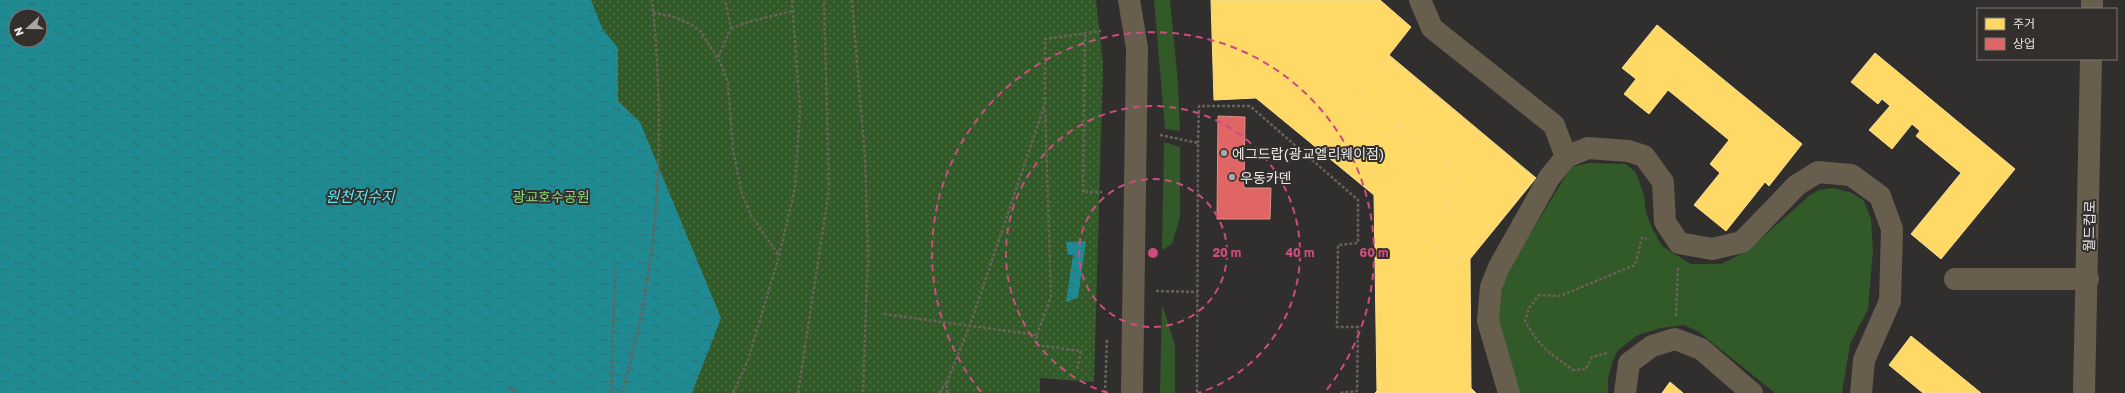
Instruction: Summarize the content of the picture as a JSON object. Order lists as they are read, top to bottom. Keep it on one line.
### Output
{"streets":{"street":["월드컵로"]},"water":["원천저수지"],"parks":["광교호수공원"],"places":["에그드랍(광교엘리웨이점)","우동카덴"],"legend":["주거","상업"],"north":"left","rings":["20 m","40 m","60 m"]}
